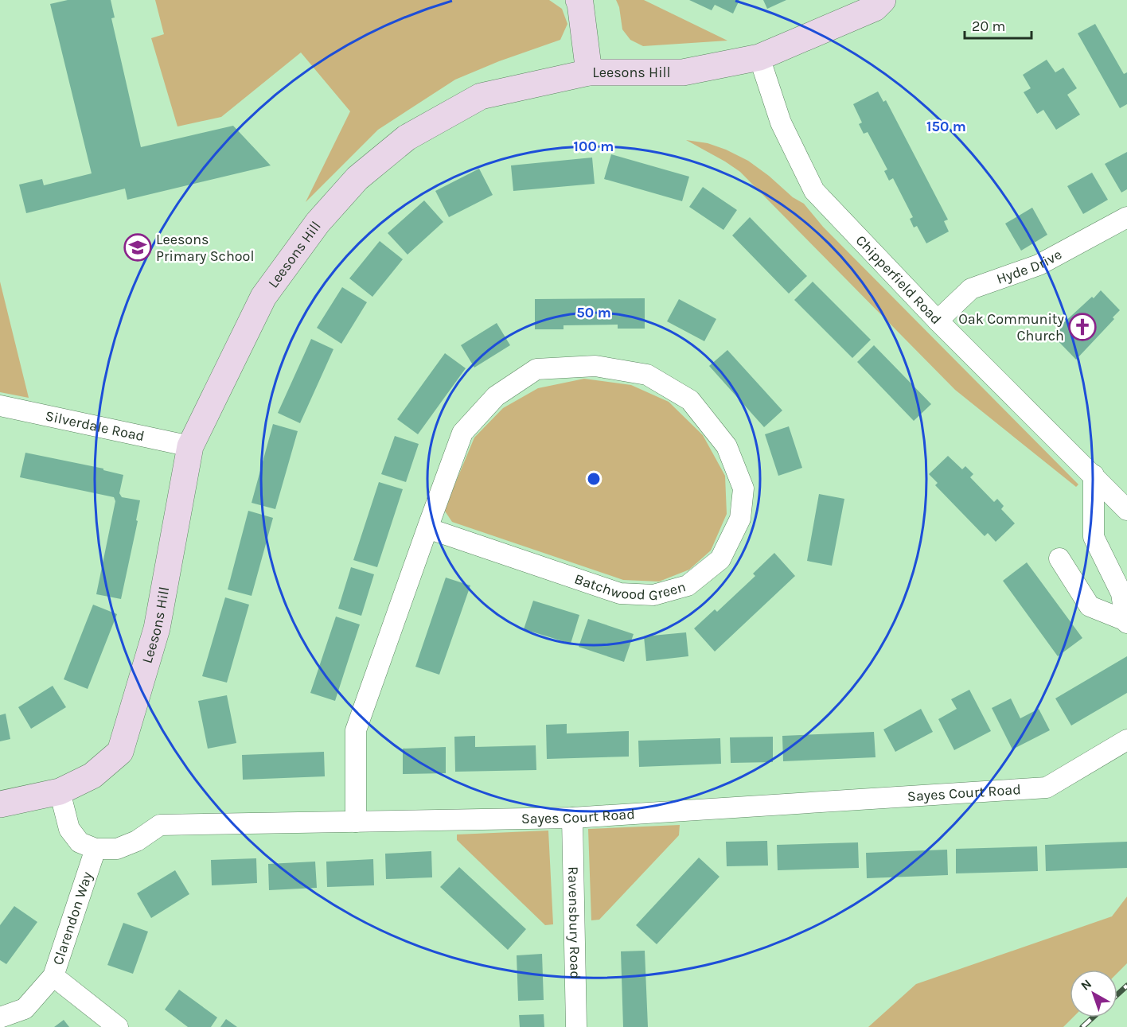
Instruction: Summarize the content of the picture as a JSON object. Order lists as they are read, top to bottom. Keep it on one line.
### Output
{"streets":{"street":["Leesons Hill","Hyde Drive","Chipperfield Road","Silverdale Road","Batchwood Green","Sayes Court Road","Clarendon Way","Ravensbury Road"]},"crossings":[["Leesons Hill","Chipperfield Road"],["Leesons Hill","Silverdale Road"],["Hyde Drive","Chipperfield Road"],["Batchwood Green","Sayes Court Road"],["Sayes Court Road","Clarendon Way"],["Sayes Court Road","Ravensbury Road"]],"places":{"school or university":["Leesons Primary School"],"church":["Oak Community Church"]},"scale_bar":"20 m","north":"top left","rings":["150 m","100 m","50 m"]}
